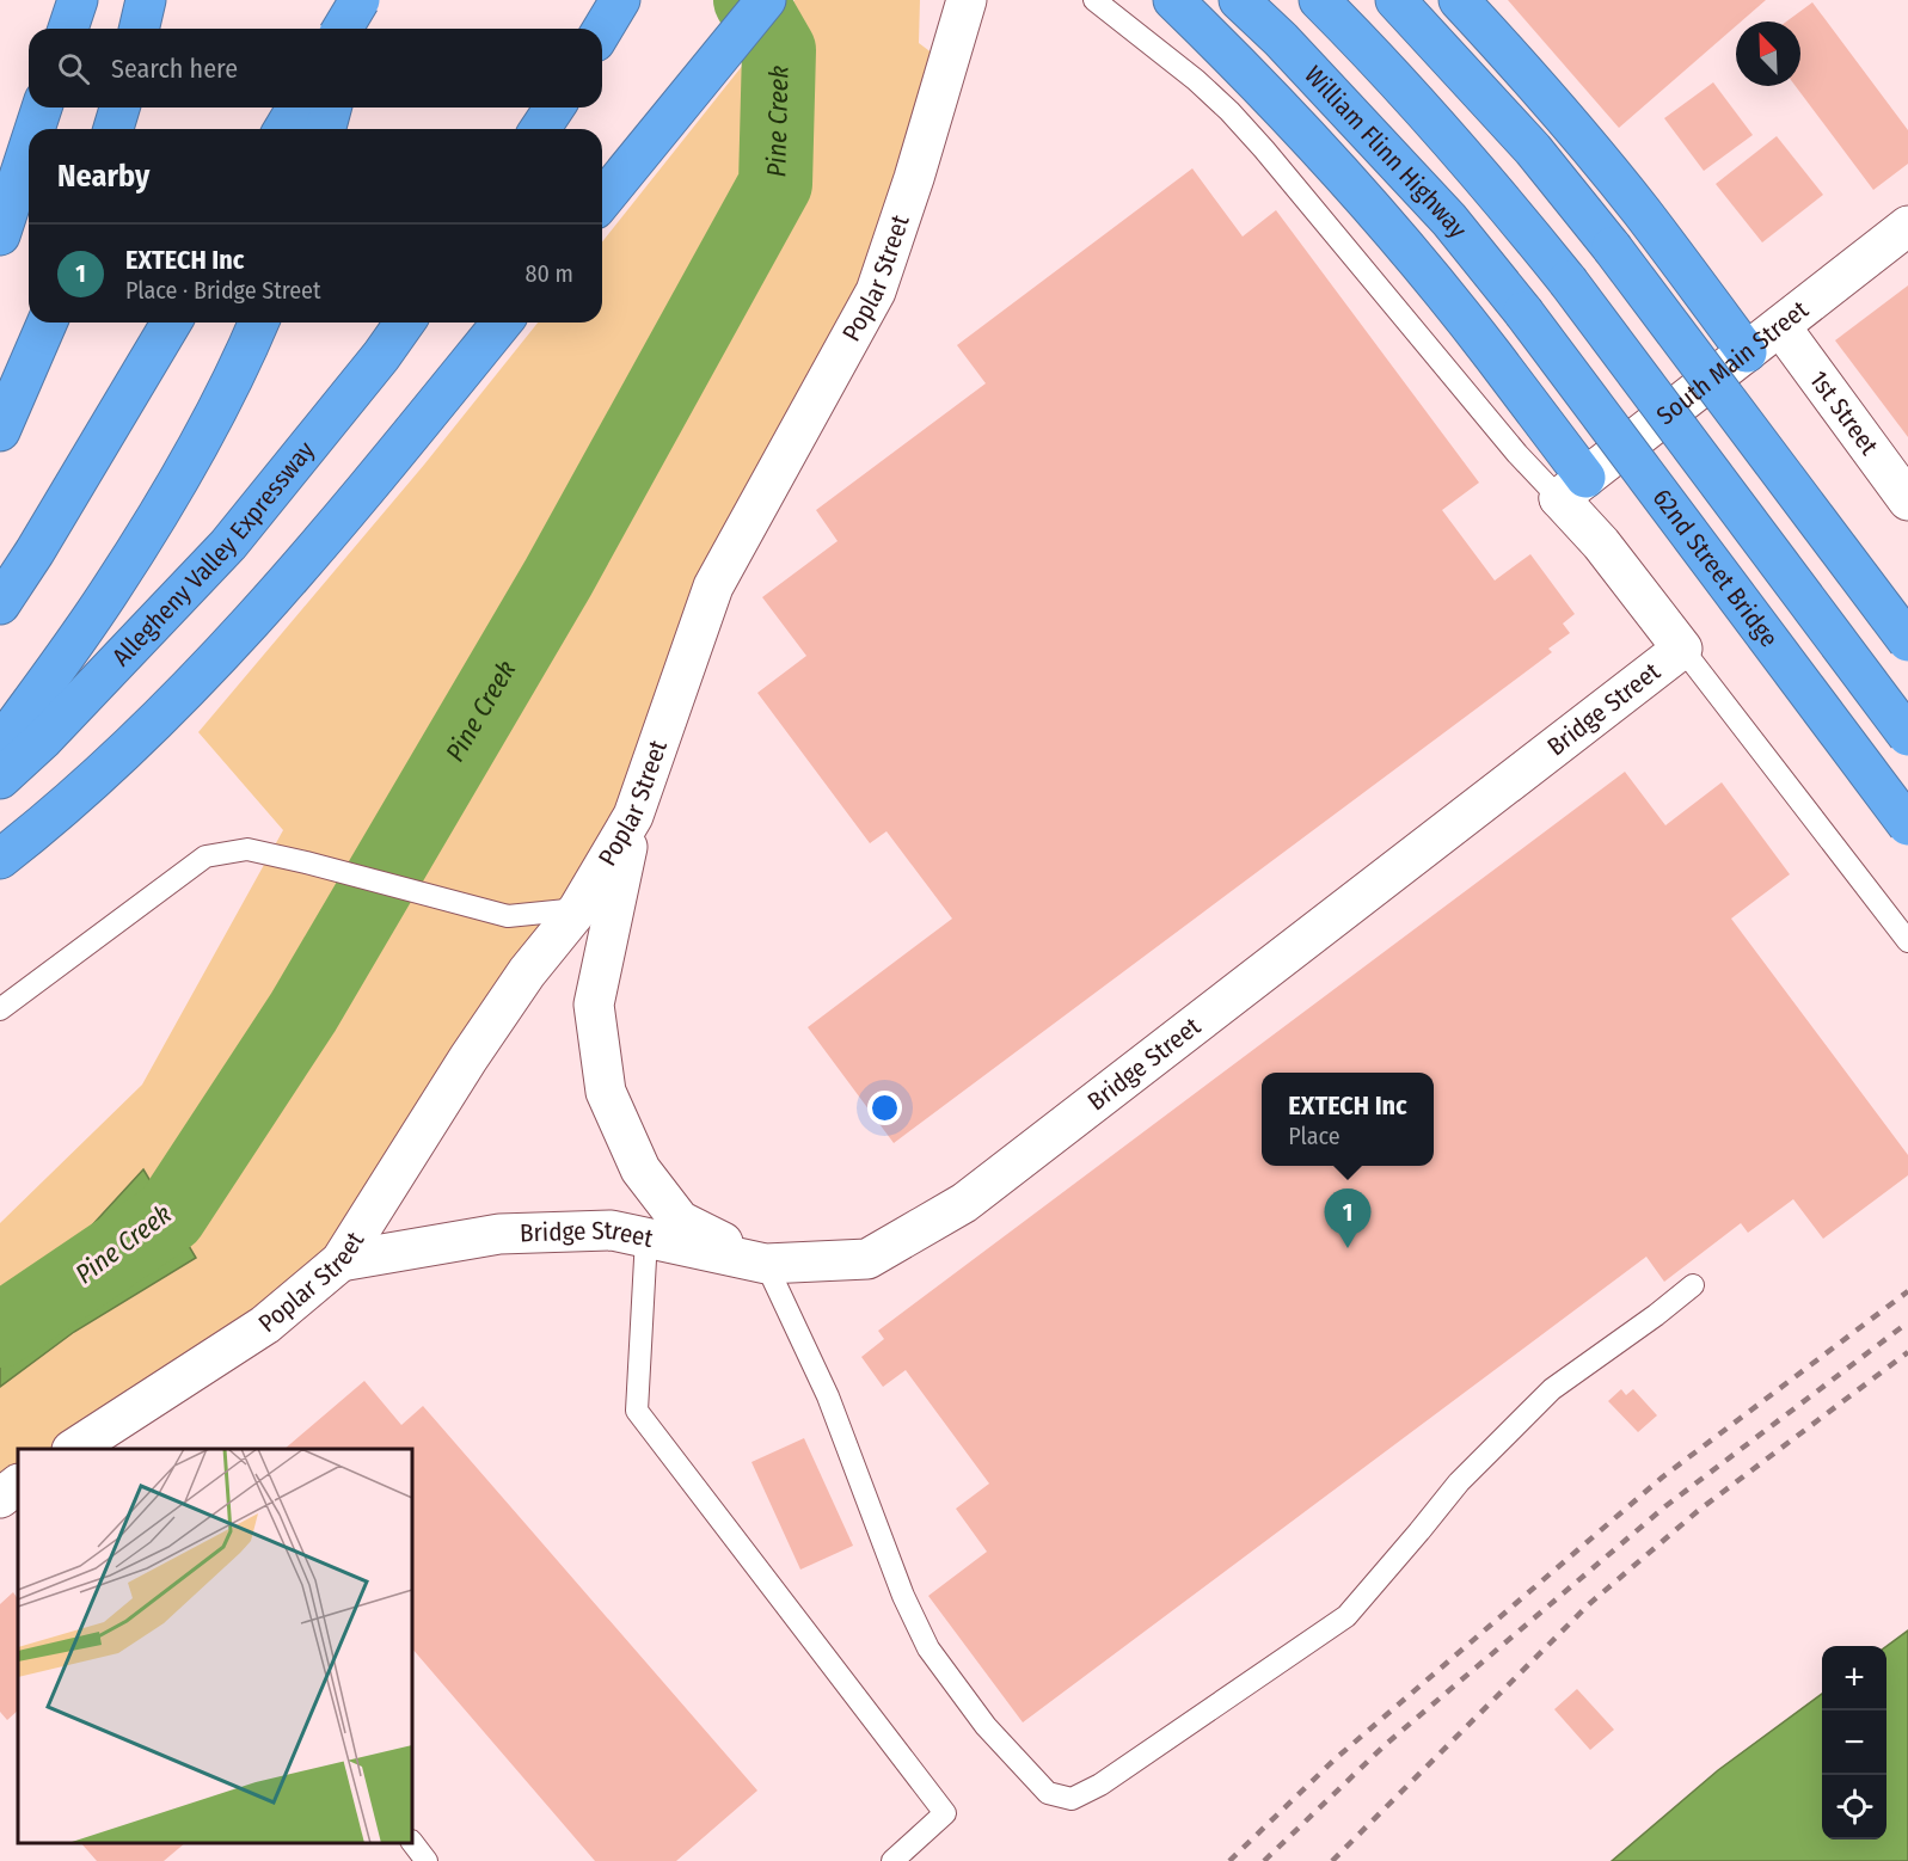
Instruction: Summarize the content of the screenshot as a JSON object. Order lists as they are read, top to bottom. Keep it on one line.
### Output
{"streets":{"highway":["William Flinn Highway","Allegheny Valley Expressway","62nd Street Bridge"],"street":["Poplar Street","South Main Street","1st Street","Bridge Street"]},"crossings":[["William Flinn Highway","62nd Street Bridge"],["Poplar Street","Bridge Street"],["South Main Street","1st Street"],["South Main Street","Bridge Street"]],"water":["Pine Creek"],"north":"top left","page":{"search":"Search here","heading":"Nearby","list":[{"mark":"1","name":"EXTECH Inc","note":"Place · Bridge Street","value":"80 m"}],"popup":["EXTECH Inc","Place"],"pins":"1","map_buttons":["+","−"]}}
